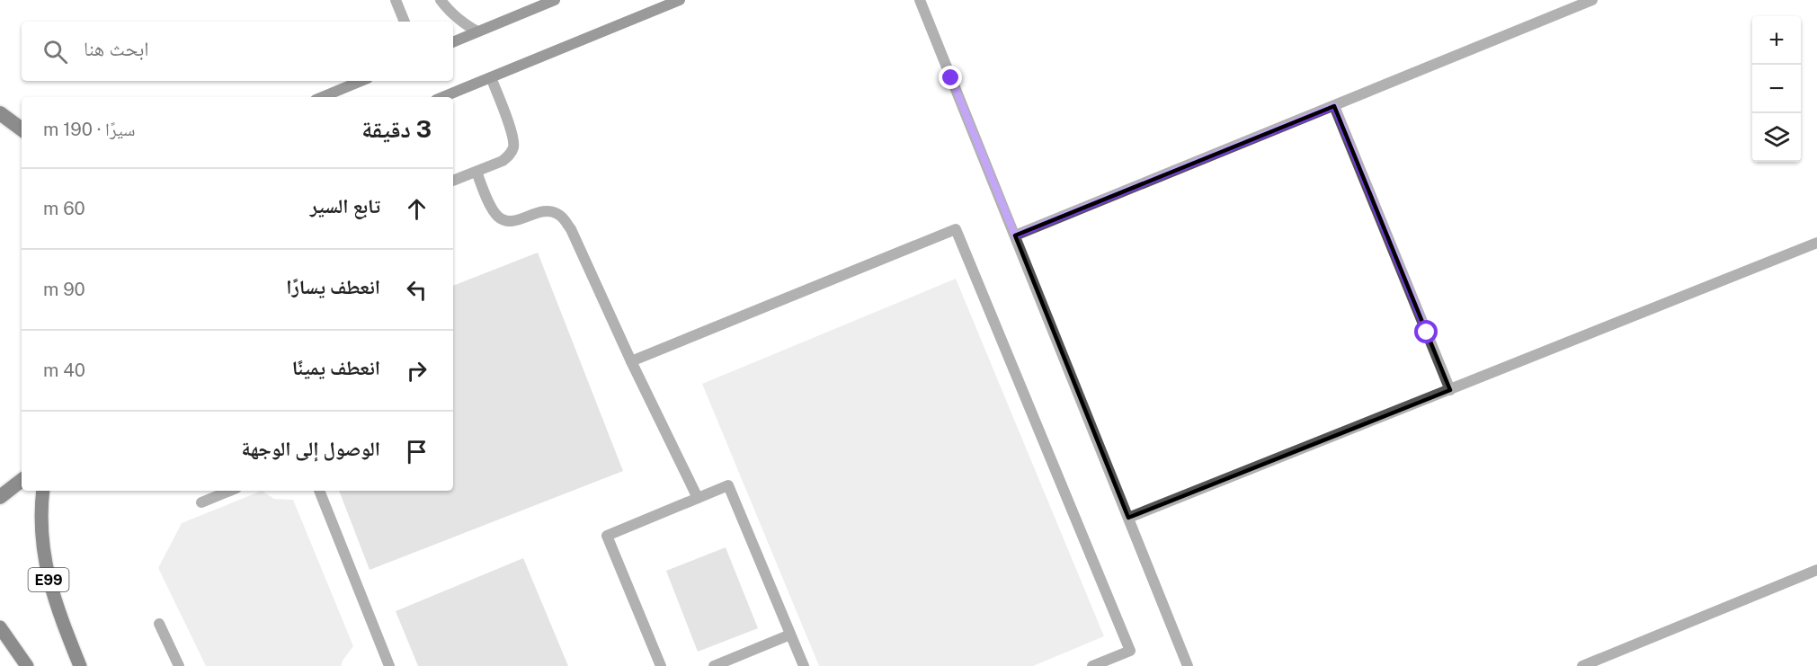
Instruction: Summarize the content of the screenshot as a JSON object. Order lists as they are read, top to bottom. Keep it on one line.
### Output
{"streets":{"main road":["E99"]},"page":{"map_buttons":["+","−"],"search":"ابحث هنا","heading":["3 دقيقة","سيرًا · 190 m"],"list":[["تابع السير","60 m"],["انعطف يسارًا","90 m"],["انعطف يمينًا","40 m"],"الوصول إلى الوجهة"]}}
